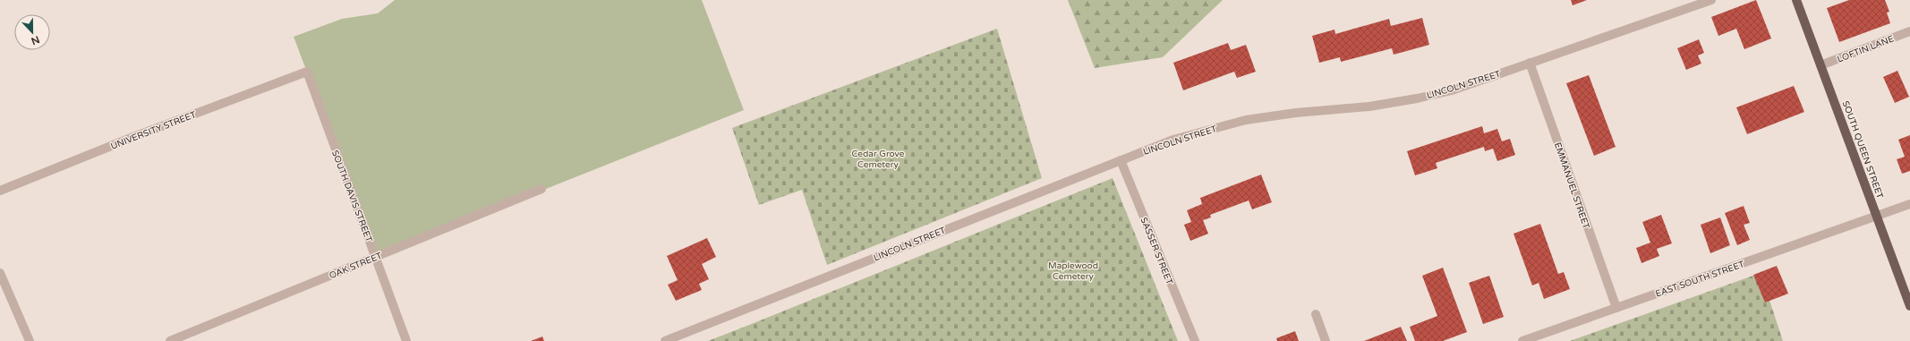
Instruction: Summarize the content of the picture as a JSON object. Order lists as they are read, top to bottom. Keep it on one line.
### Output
{"streets":{"main road":["SOUTH QUEEN STREET"],"street":["LOFTIN LANE","LINCOLN STREET","UNIVERSITY STREET","EMMANUEL STREET","SOUTH DAVIS STREET","SASSER STREET","OAK STREET","EAST SOUTH STREET"]},"crossings":[["LOFTIN LANE","SOUTH QUEEN STREET"],["LINCOLN STREET","EMMANUEL STREET"],["LINCOLN STREET","SASSER STREET"],["UNIVERSITY STREET","SOUTH DAVIS STREET"],["SOUTH QUEEN STREET","EAST SOUTH STREET"],["EMMANUEL STREET","EAST SOUTH STREET"],["SOUTH DAVIS STREET","OAK STREET"]],"parks":["Cedar Grove Cemetery","Maplewood Cemetery"],"north":"bottom"}
